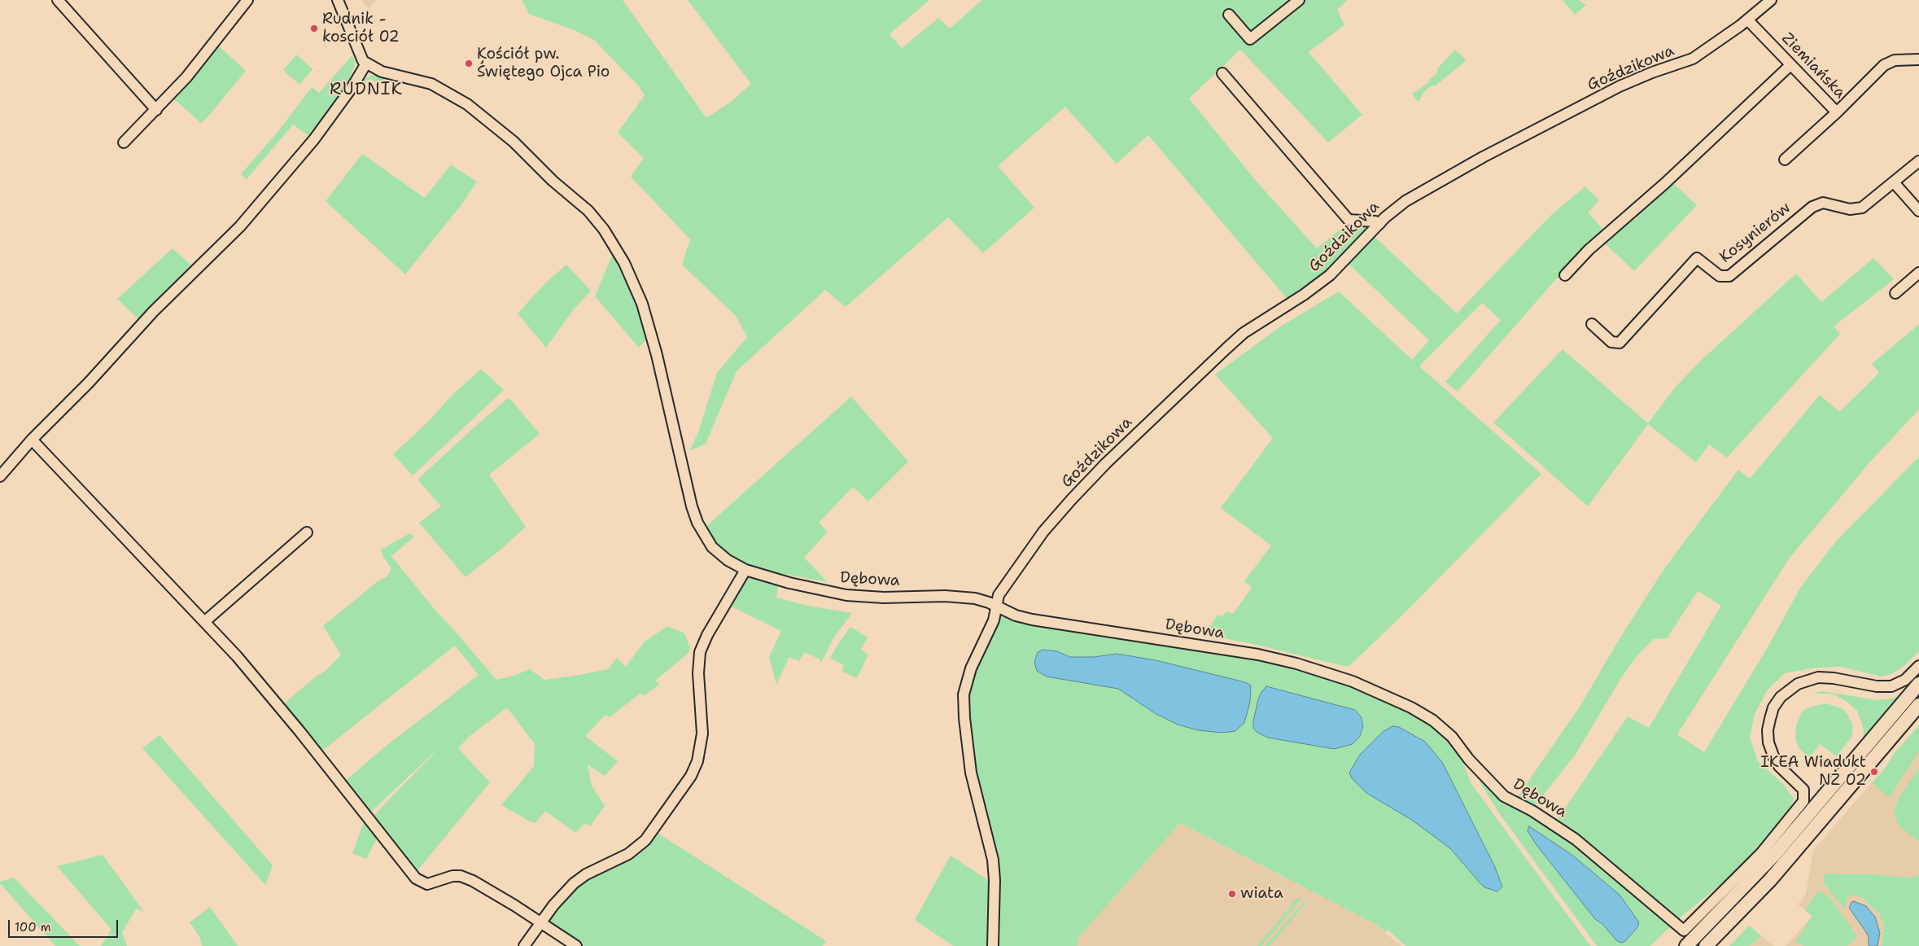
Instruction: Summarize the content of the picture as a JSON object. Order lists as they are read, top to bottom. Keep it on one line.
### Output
{"streets":{"street":["Ziemiańska","Goździkowa","Kosynierów","Dębowa"]},"crossings":[["Ziemiańska","Goździkowa"],["Goździkowa","Dębowa"]],"districts":["RUDNIK"],"places":["Rudnik - kosciół 02","Kościół pw. Świętego Ojca Pio","IKEA Wiadukt NŻ 02","wiata"],"scale_bar":"100 m"}
